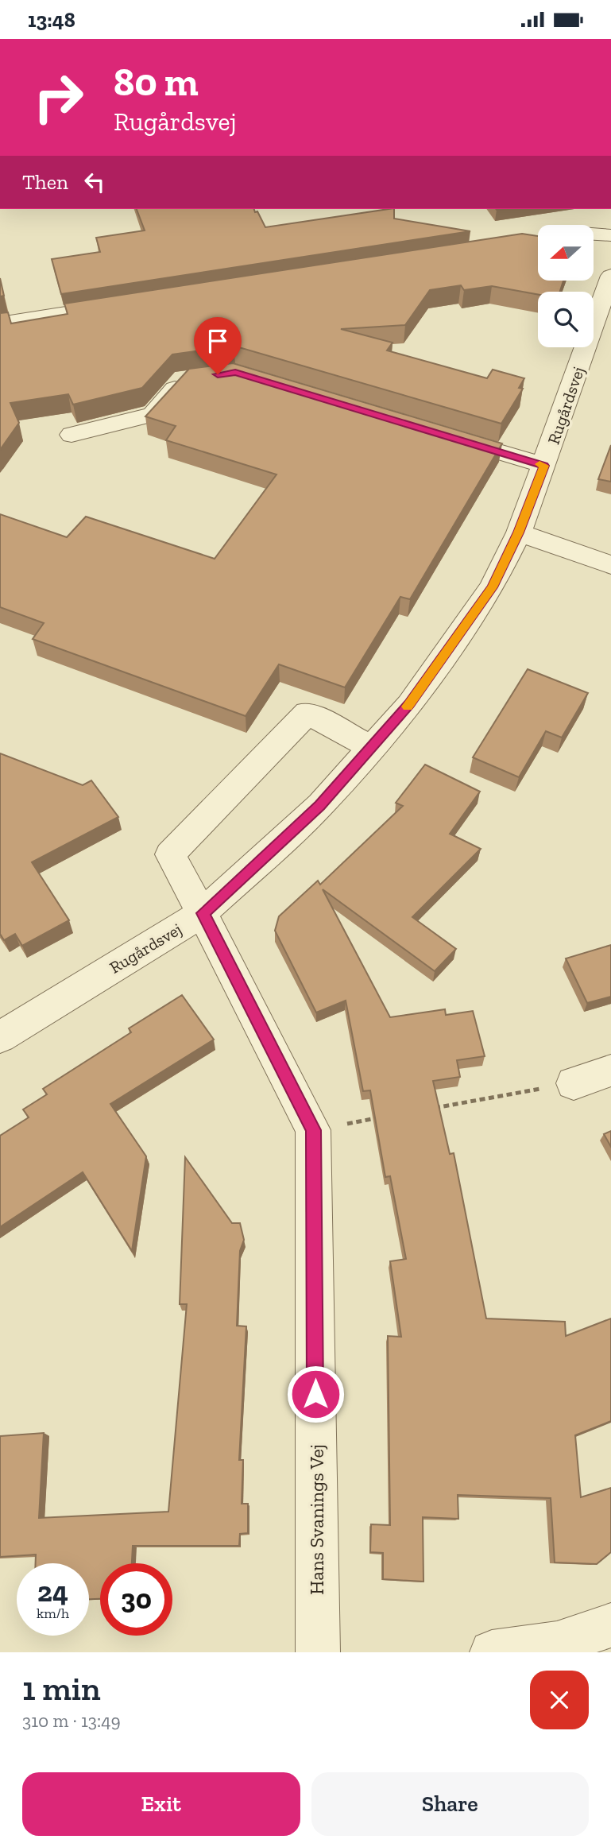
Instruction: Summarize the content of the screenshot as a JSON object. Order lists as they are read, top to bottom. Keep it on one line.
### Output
{"streets":{"street":["Rugårdsvej","Hans Svanings Vej"]},"crossings":[["Rugårdsvej","Hans Svanings Vej"]],"north":"left","page":{"status":"13:48","turn":["80 m","Rugårdsvej"],"then":"Then","speed":"24 km/h","limit":"30","heading":["1 min","310 m · 13:49"],"buttons":["Exit","Share"]}}
